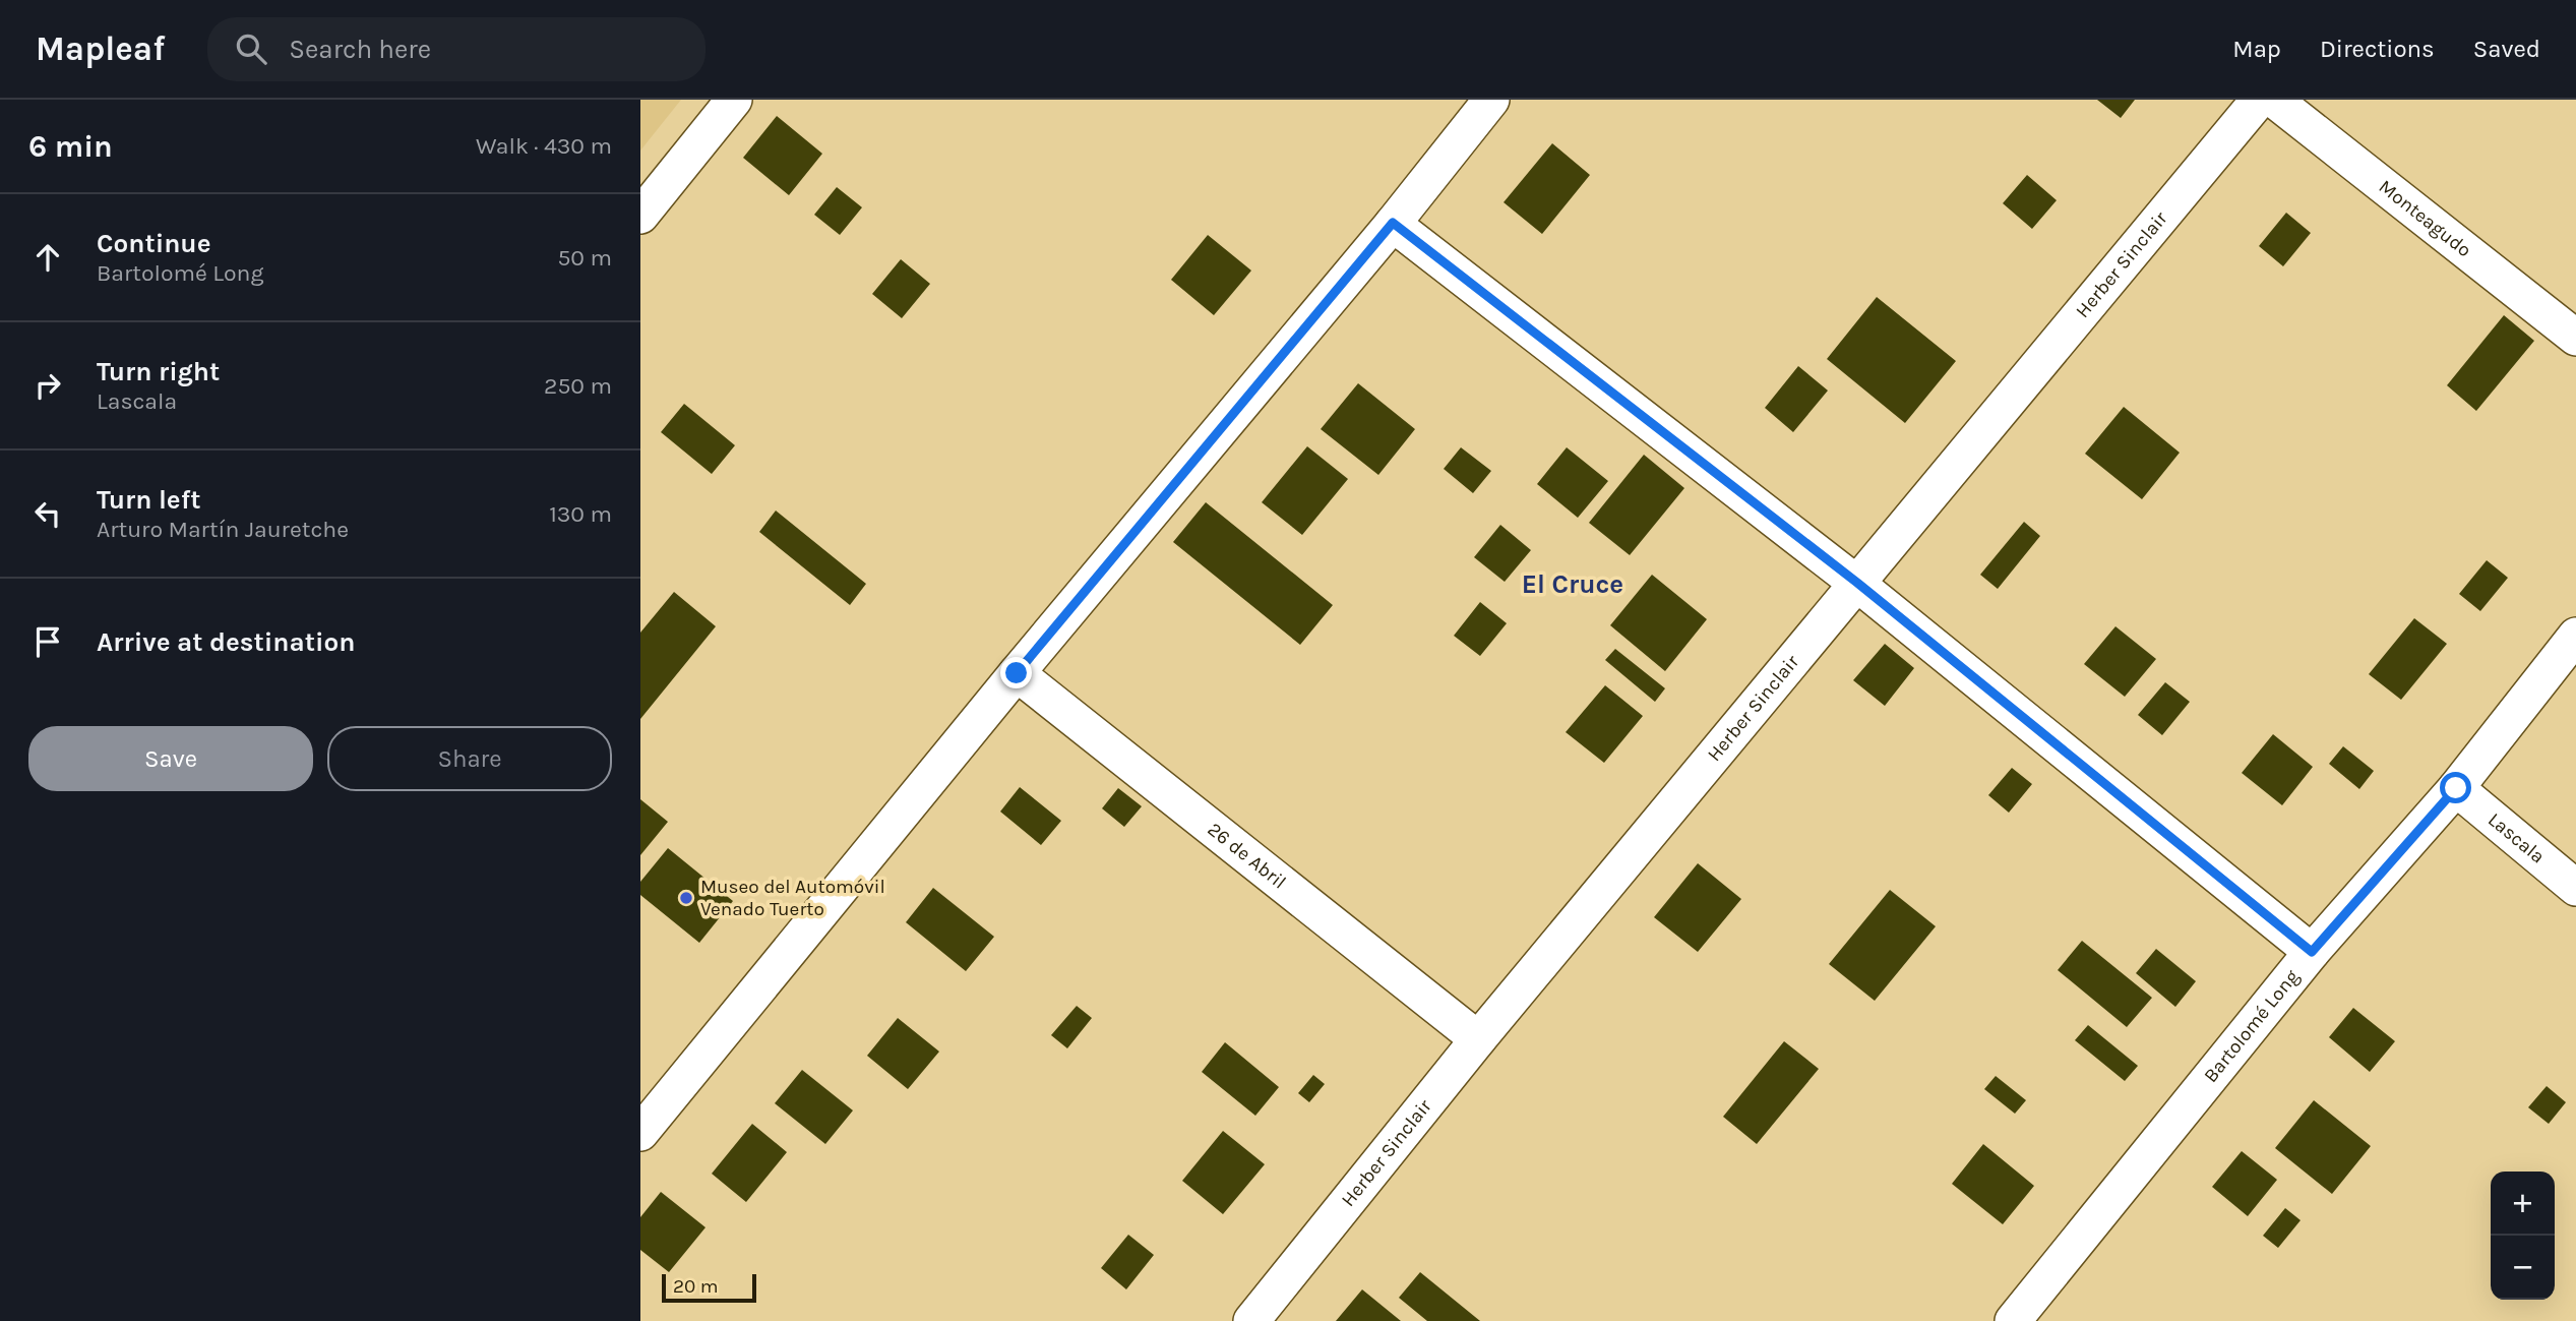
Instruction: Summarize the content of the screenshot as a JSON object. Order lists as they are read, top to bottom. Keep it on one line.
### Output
{"streets":{"street":["Monteagudo","Herber Sinclair","Lascala","26 de Abril","Bartolomé Long"]},"crossings":[["Herber Sinclair","26 de Abril"],["Lascala","Bartolomé Long"]],"districts":["El Cruce"],"places":["Museo del Automóvil Venado Tuerto"],"scale_bar":"20 m","page":{"header":"Mapleaf","search":"Search here","nav":["Map","Directions","Saved"],"heading":["6 min","Walk · 430 m"],"list":[["Continue","Bartolomé Long","50 m"],["Turn right","Lascala","250 m"],["Turn left","Arturo Martín Jauretche","130 m"],"Arrive at destination"],"buttons":["Save","Share"],"map_buttons":["+","−"],"scale":"20 m"}}
